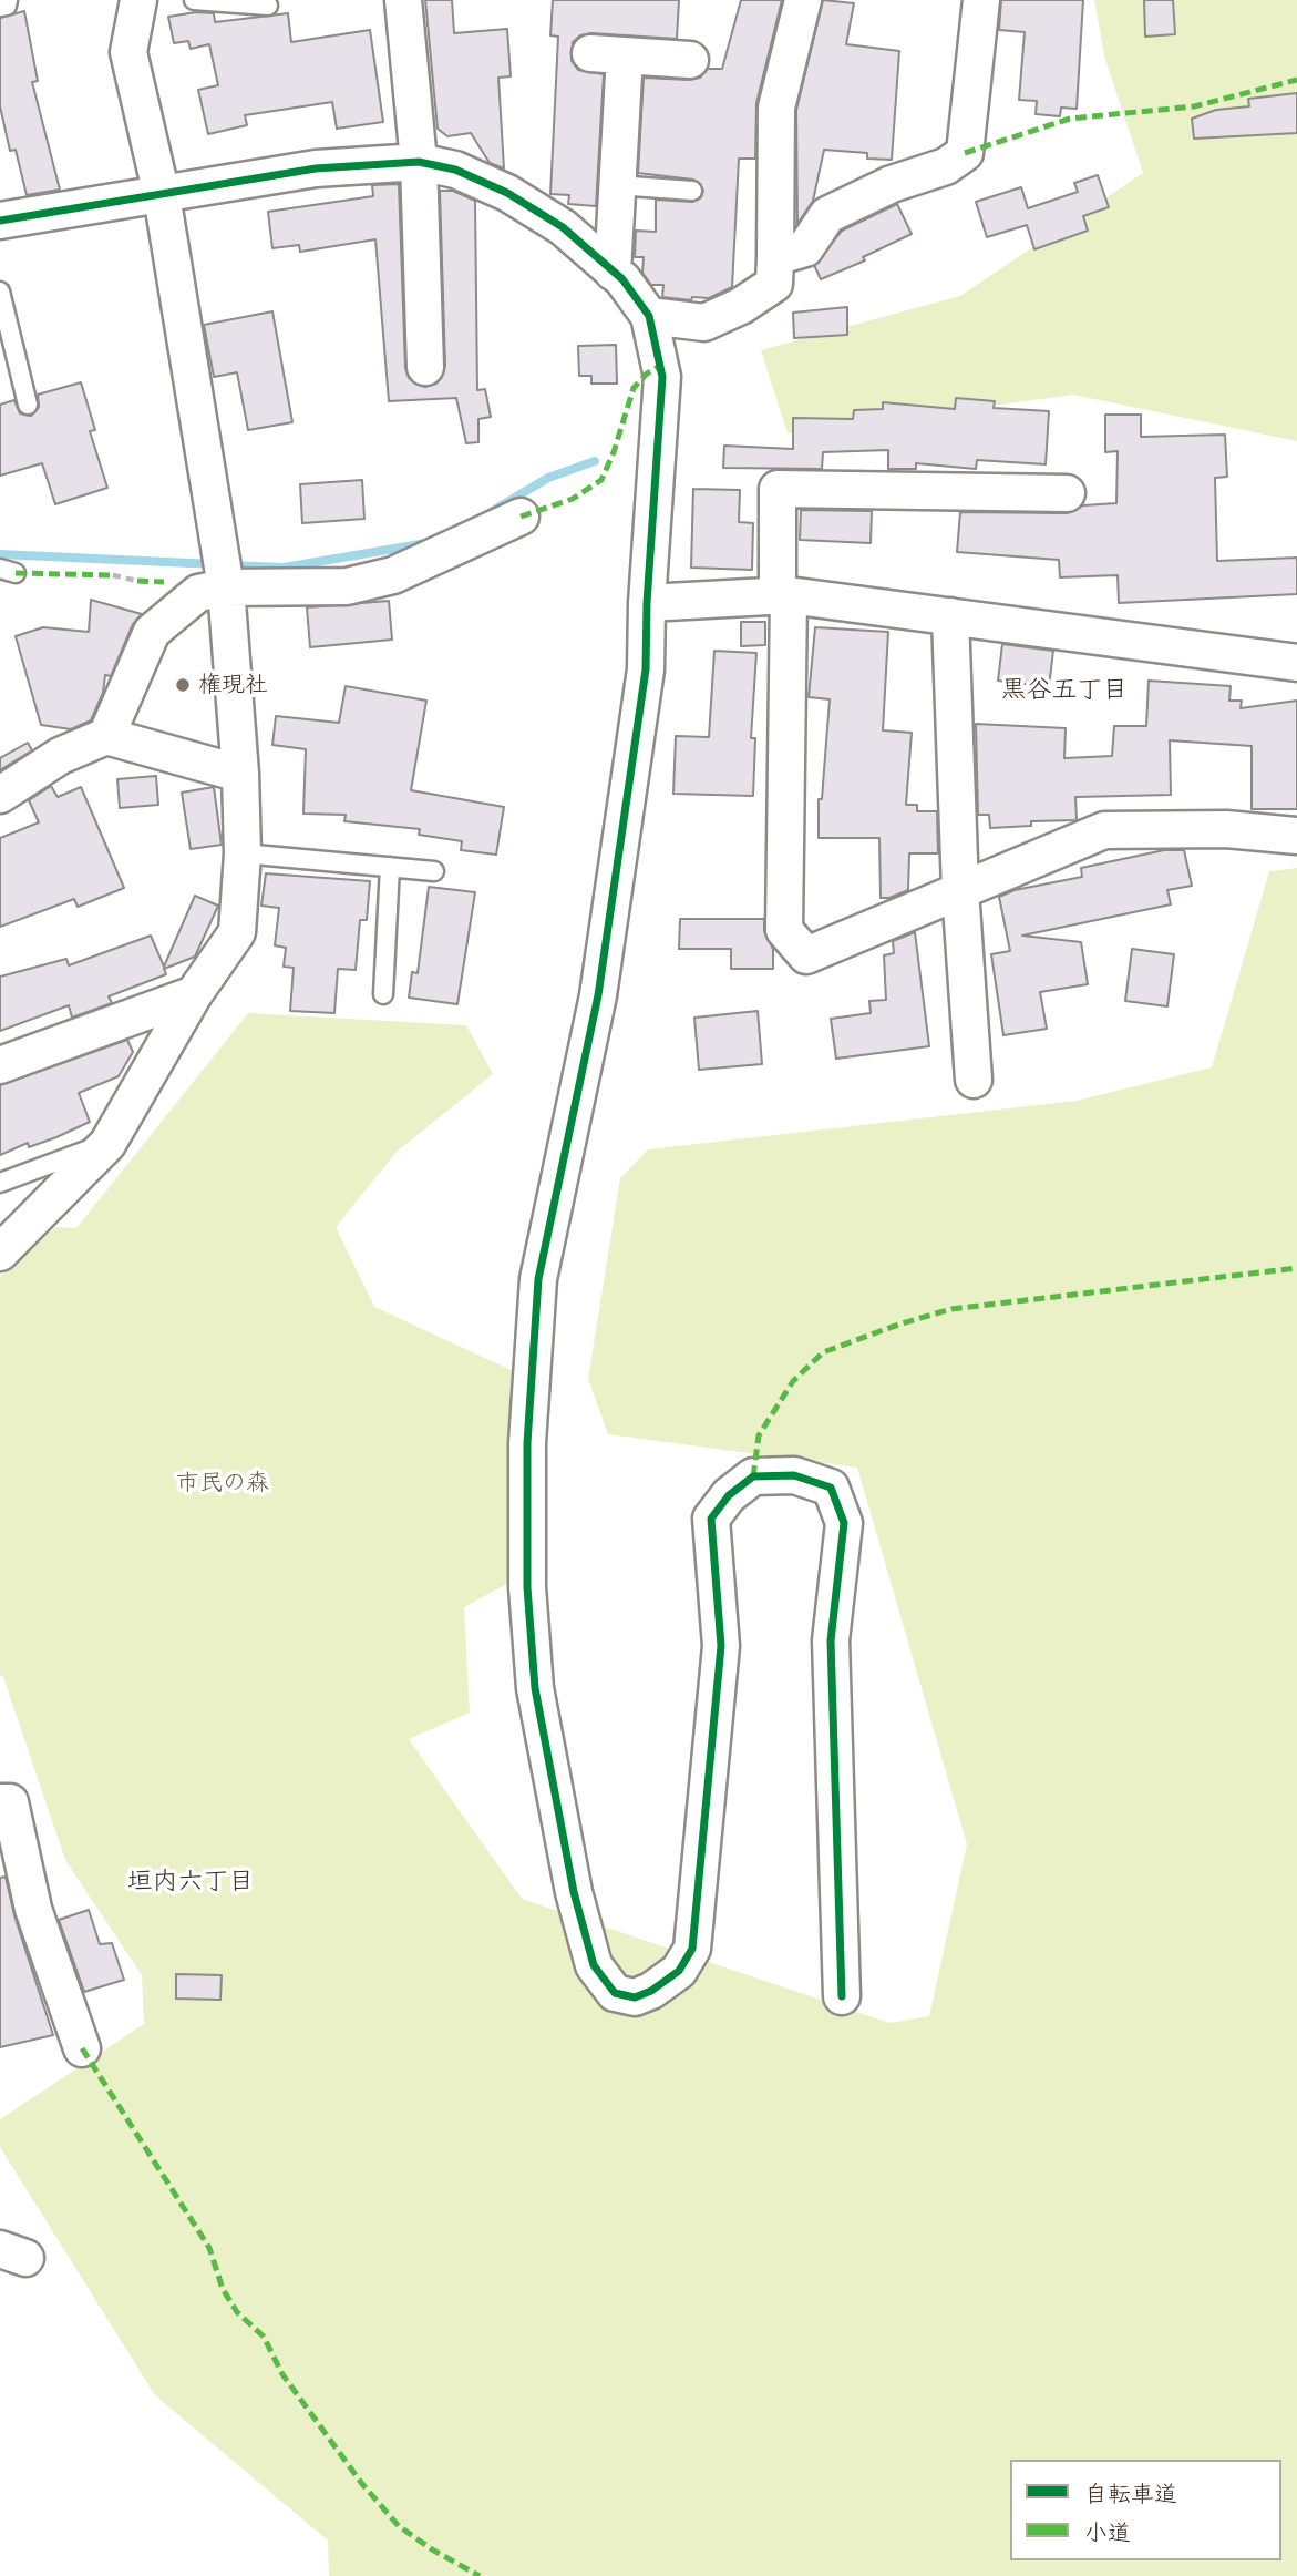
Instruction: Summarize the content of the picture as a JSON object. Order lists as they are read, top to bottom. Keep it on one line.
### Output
{"districts":["黒谷五丁目","垣内六丁目"],"parks":["市民の森"],"places":["権現社"],"legend":["自転車道","小道"]}
